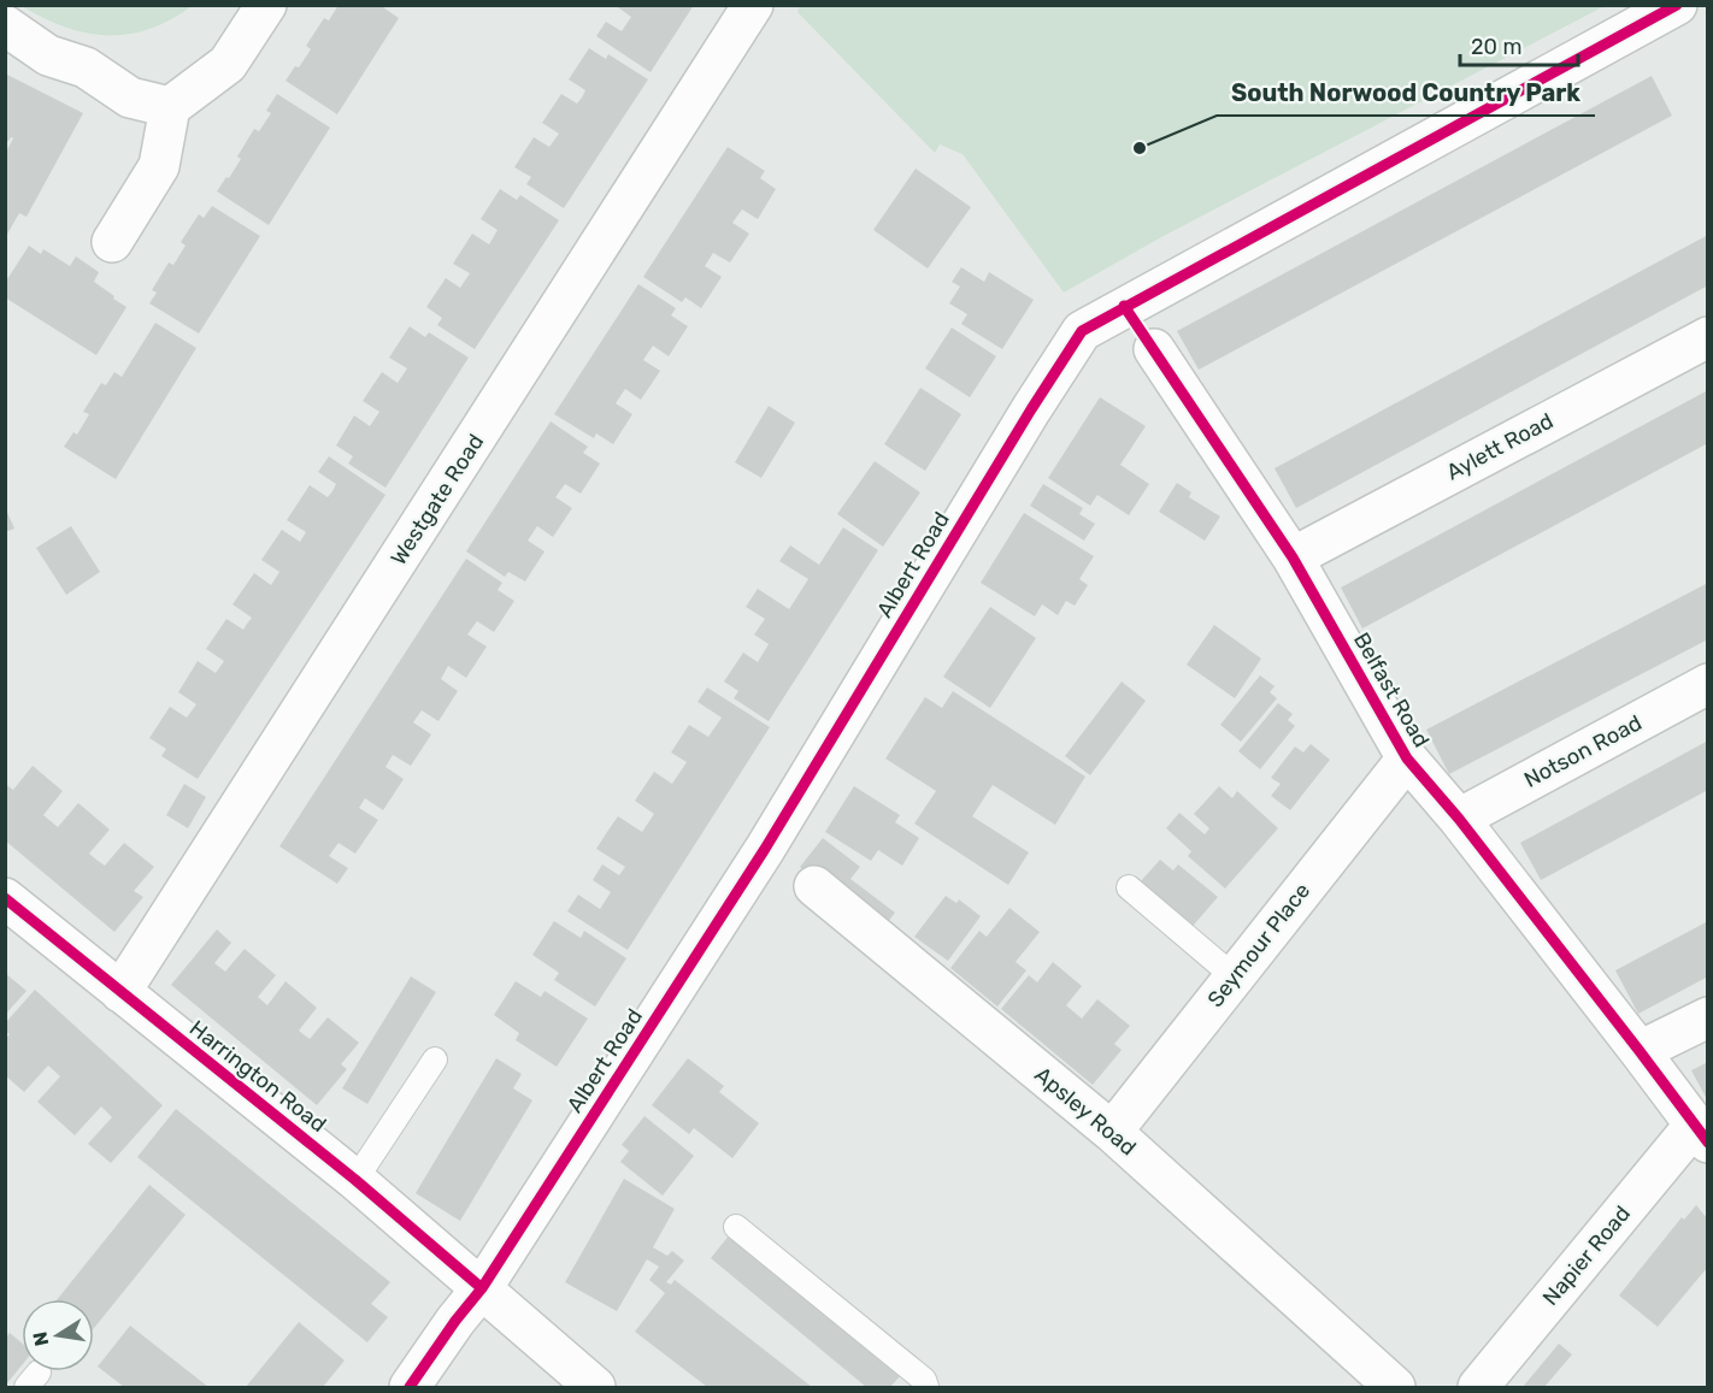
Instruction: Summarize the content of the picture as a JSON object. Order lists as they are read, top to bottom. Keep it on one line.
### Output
{"streets":{"street":["Aylett Road","Westgate Road","Albert Road","Belfast Road","Notson Road","Seymour Place","Harrington Road","Apsley Road","Napier Road"]},"crossings":[["Aylett Road","Belfast Road"],["Westgate Road","Harrington Road"],["Albert Road","Harrington Road"],["Belfast Road","Notson Road"],["Belfast Road","Seymour Place"],["Belfast Road","Napier Road"],["Seymour Place","Apsley Road"]],"places":["South Norwood Country Park"],"scale_bar":"20 m","north":"left"}
